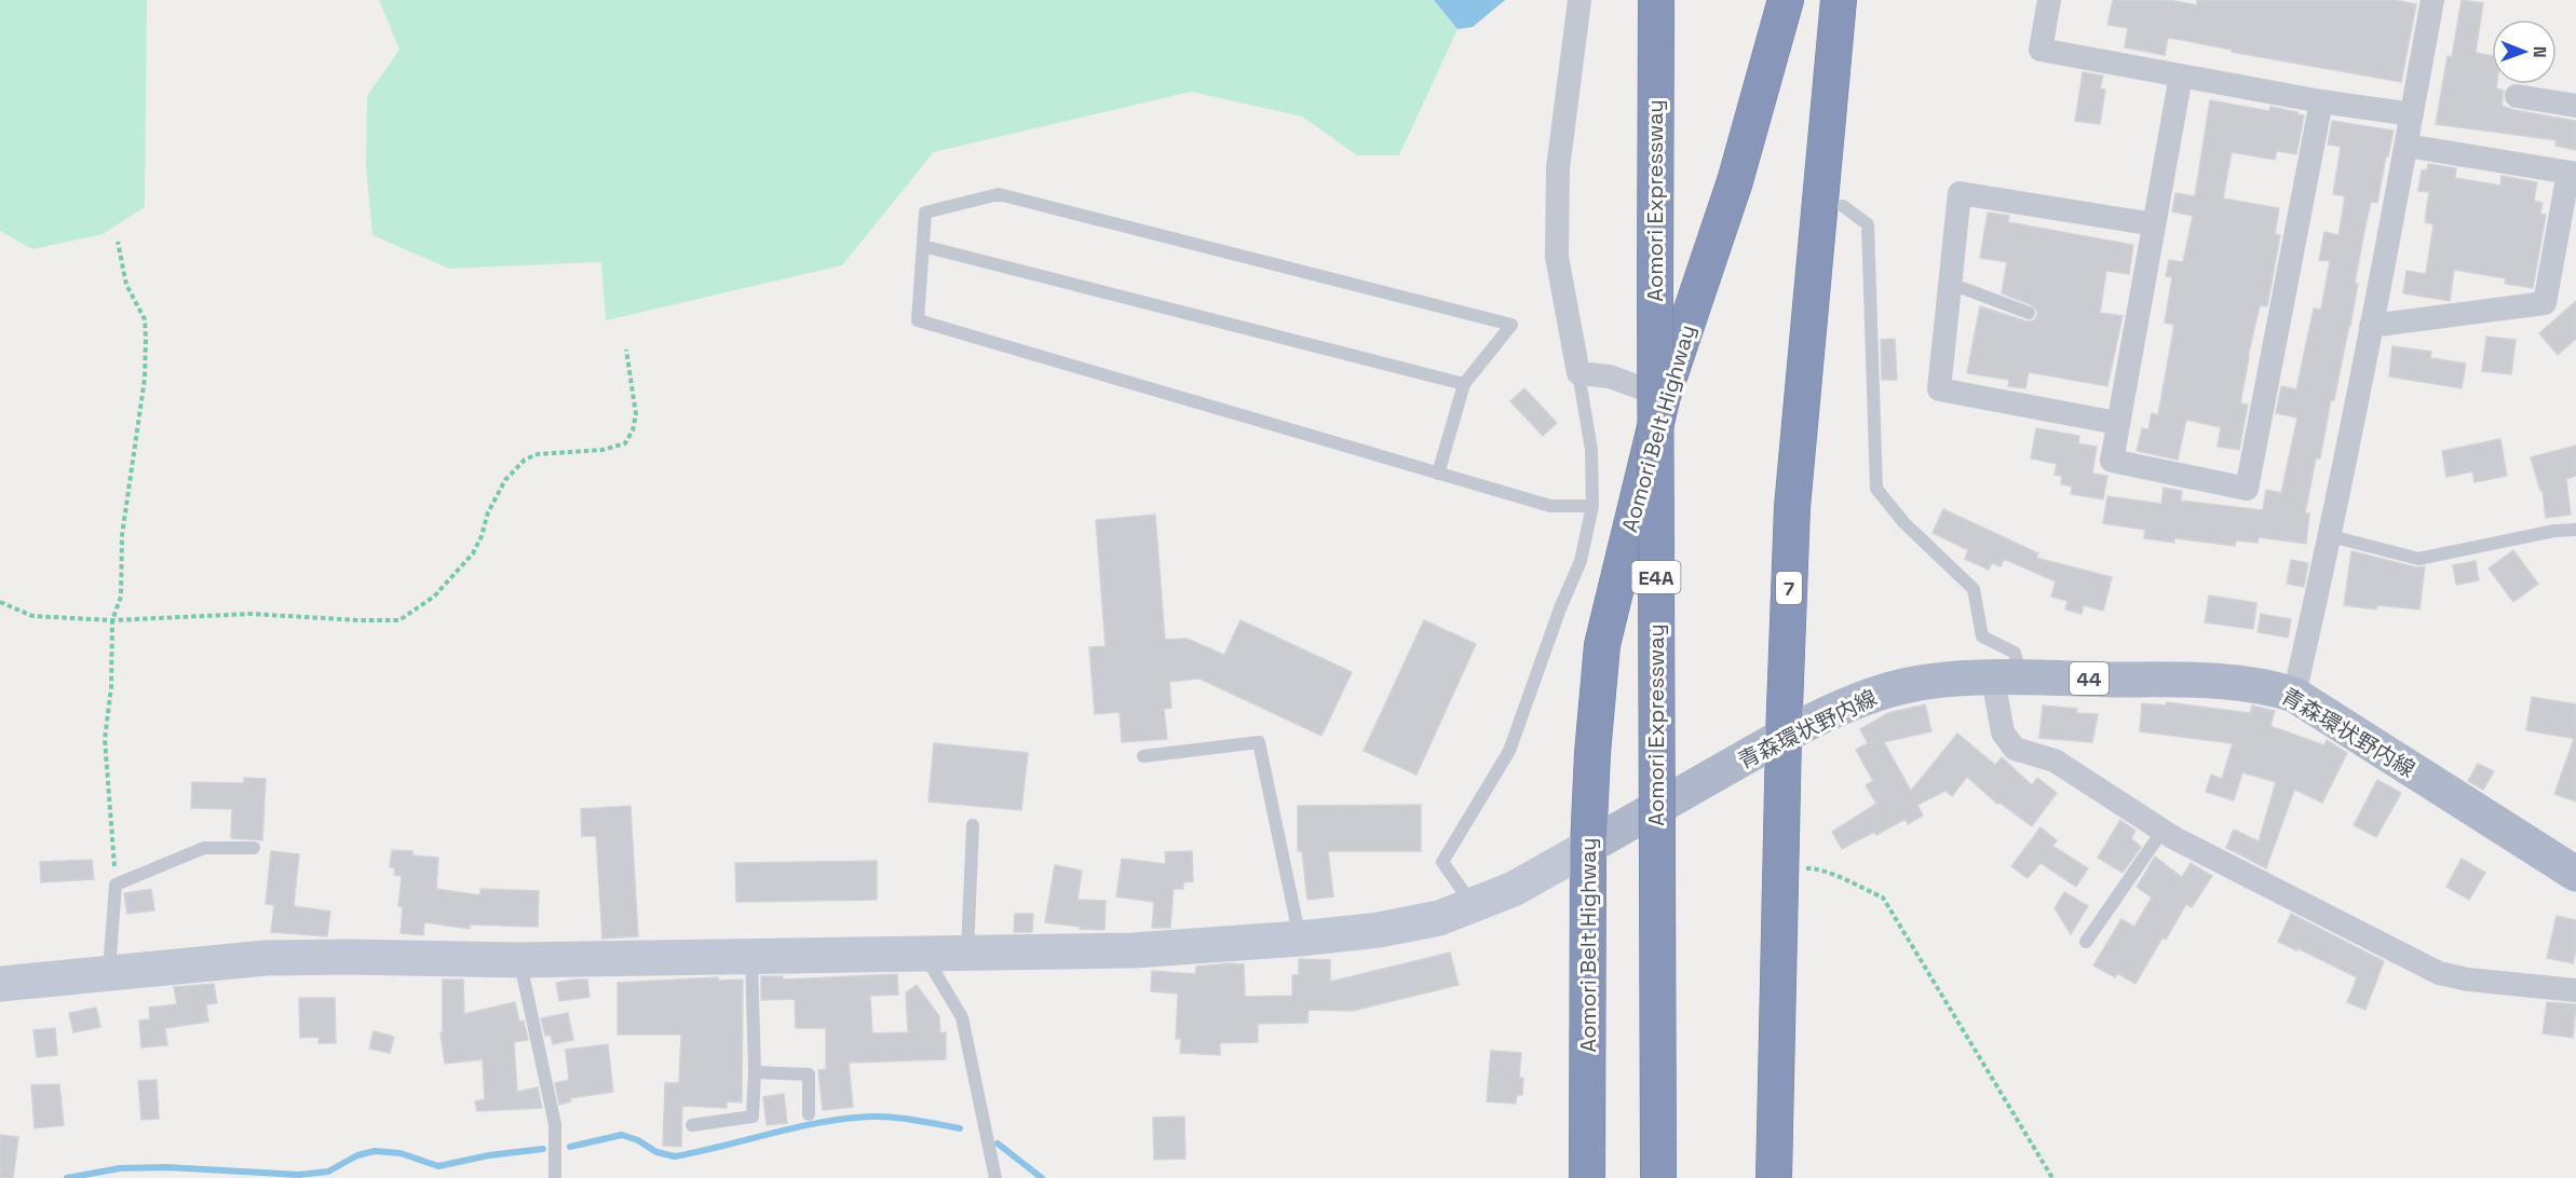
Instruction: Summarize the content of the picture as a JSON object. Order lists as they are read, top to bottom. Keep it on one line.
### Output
{"streets":{"highway":["Aomori Expressway","Aomori Belt Highway","E4A","7"],"main road":["44","青森環状野内線"]},"crossings":[["Aomori Belt Highway","青森環状野内線"],["7","青森環状野内線"]],"north":"right"}
